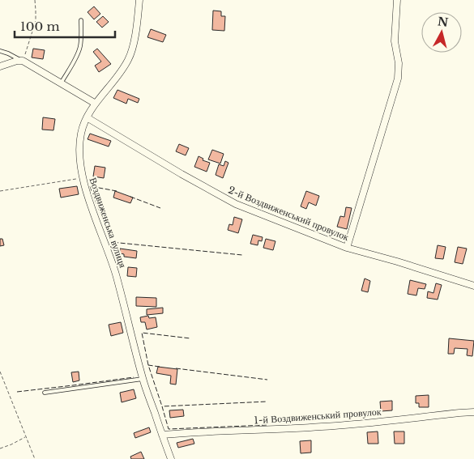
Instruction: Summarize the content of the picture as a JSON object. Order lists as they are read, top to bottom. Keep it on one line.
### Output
{"streets":{"street":["2-й Воздвиженський провулок","Воздвиженська вулиця","1-й Воздвиженський провулок"]},"crossings":[["2-й Воздвиженський провулок","Воздвиженська вулиця"],["Воздвиженська вулиця","1-й Воздвиженський провулок"]],"scale_bar":"100 m","north":"top"}
